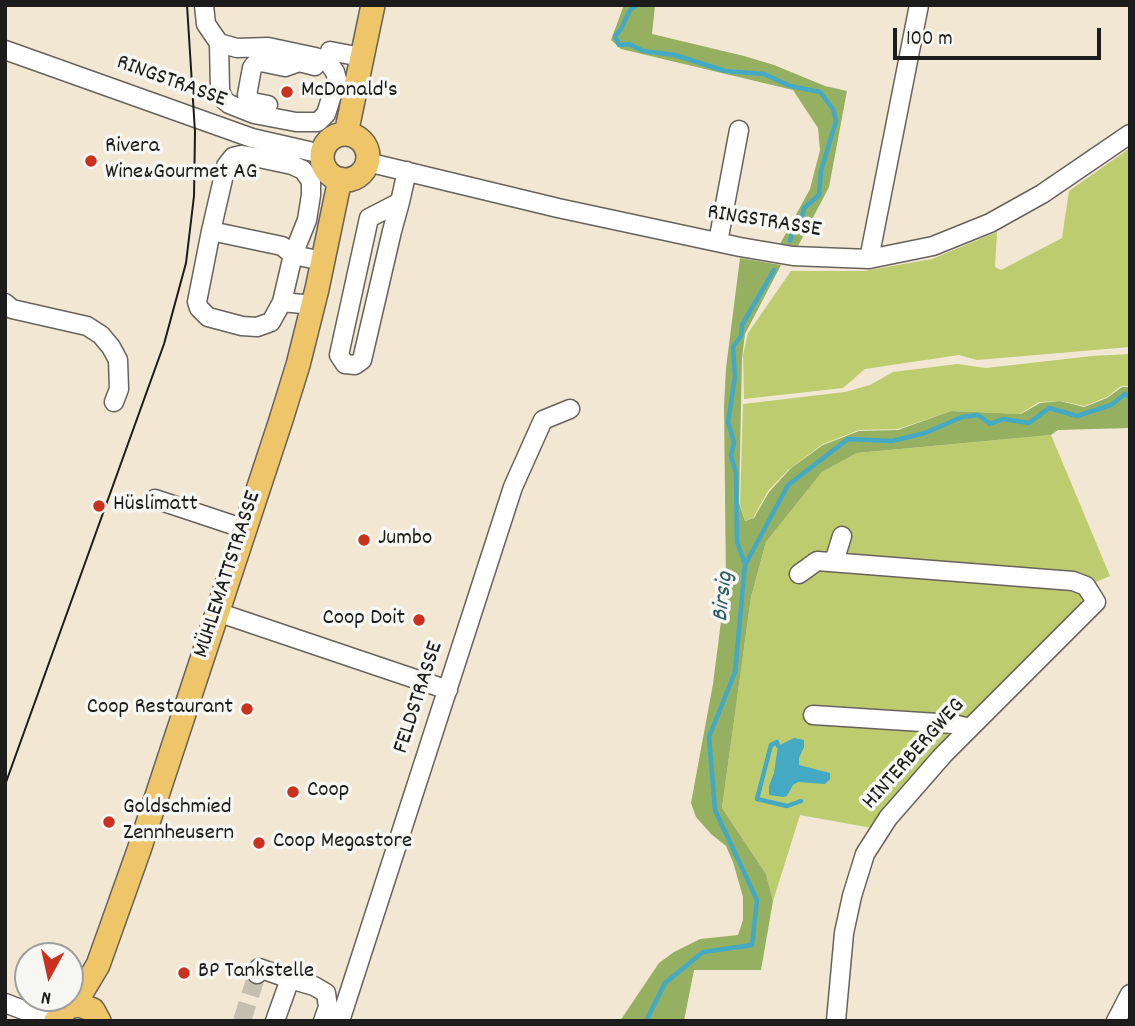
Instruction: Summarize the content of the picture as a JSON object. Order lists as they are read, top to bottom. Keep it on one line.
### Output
{"streets":{"main road":["MÜHLEMATTSTRASSE"],"street":["RINGSTRASSE","FELDSTRASSE","HINTERBERGWEG"]},"crossings":[["RINGSTRASSE","MÜHLEMATTSTRASSE"]],"water":["Birsig"],"places":["McDonald's","Rivera Wine&Gourmet AG","Hüslimatt","Jumbo","Coop Doit","Coop Restaurant","Coop","Goldschmied Zennheusern","Coop Megastore","BP Tankstelle"],"scale_bar":"100 m","north":"bottom"}
